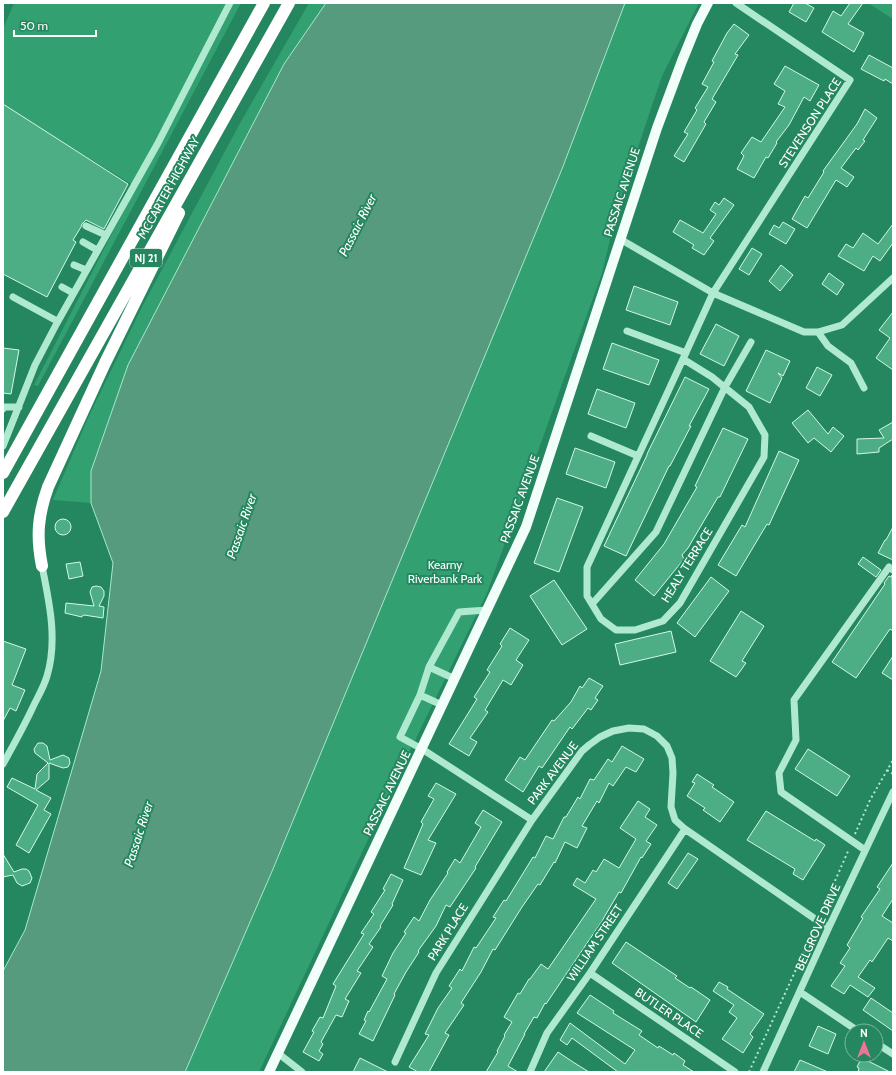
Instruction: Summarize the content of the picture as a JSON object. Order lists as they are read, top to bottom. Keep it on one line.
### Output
{"streets":{"highway":["MCCARTER HIGHWAY","NJ 21"],"main road":["PASSAIC AVENUE"],"street":["STEVENSON PLACE","HEALY TERRACE","PARK AVENUE","BELGROVE DRIVE","PARK PLACE","WILLIAM STREET","BUTLER PLACE"]},"crossings":[["STEVENSON PLACE","HEALY TERRACE"],["PASSAIC AVENUE","PARK AVENUE"],["PARK AVENUE","BELGROVE DRIVE"],["PARK AVENUE","PARK PLACE"],["PARK AVENUE","WILLIAM STREET"],["WILLIAM STREET","BUTLER PLACE"]],"water":["Passaic River"],"parks":["Kearny Riverbank Park"],"scale_bar":"50 m","north":"top"}
